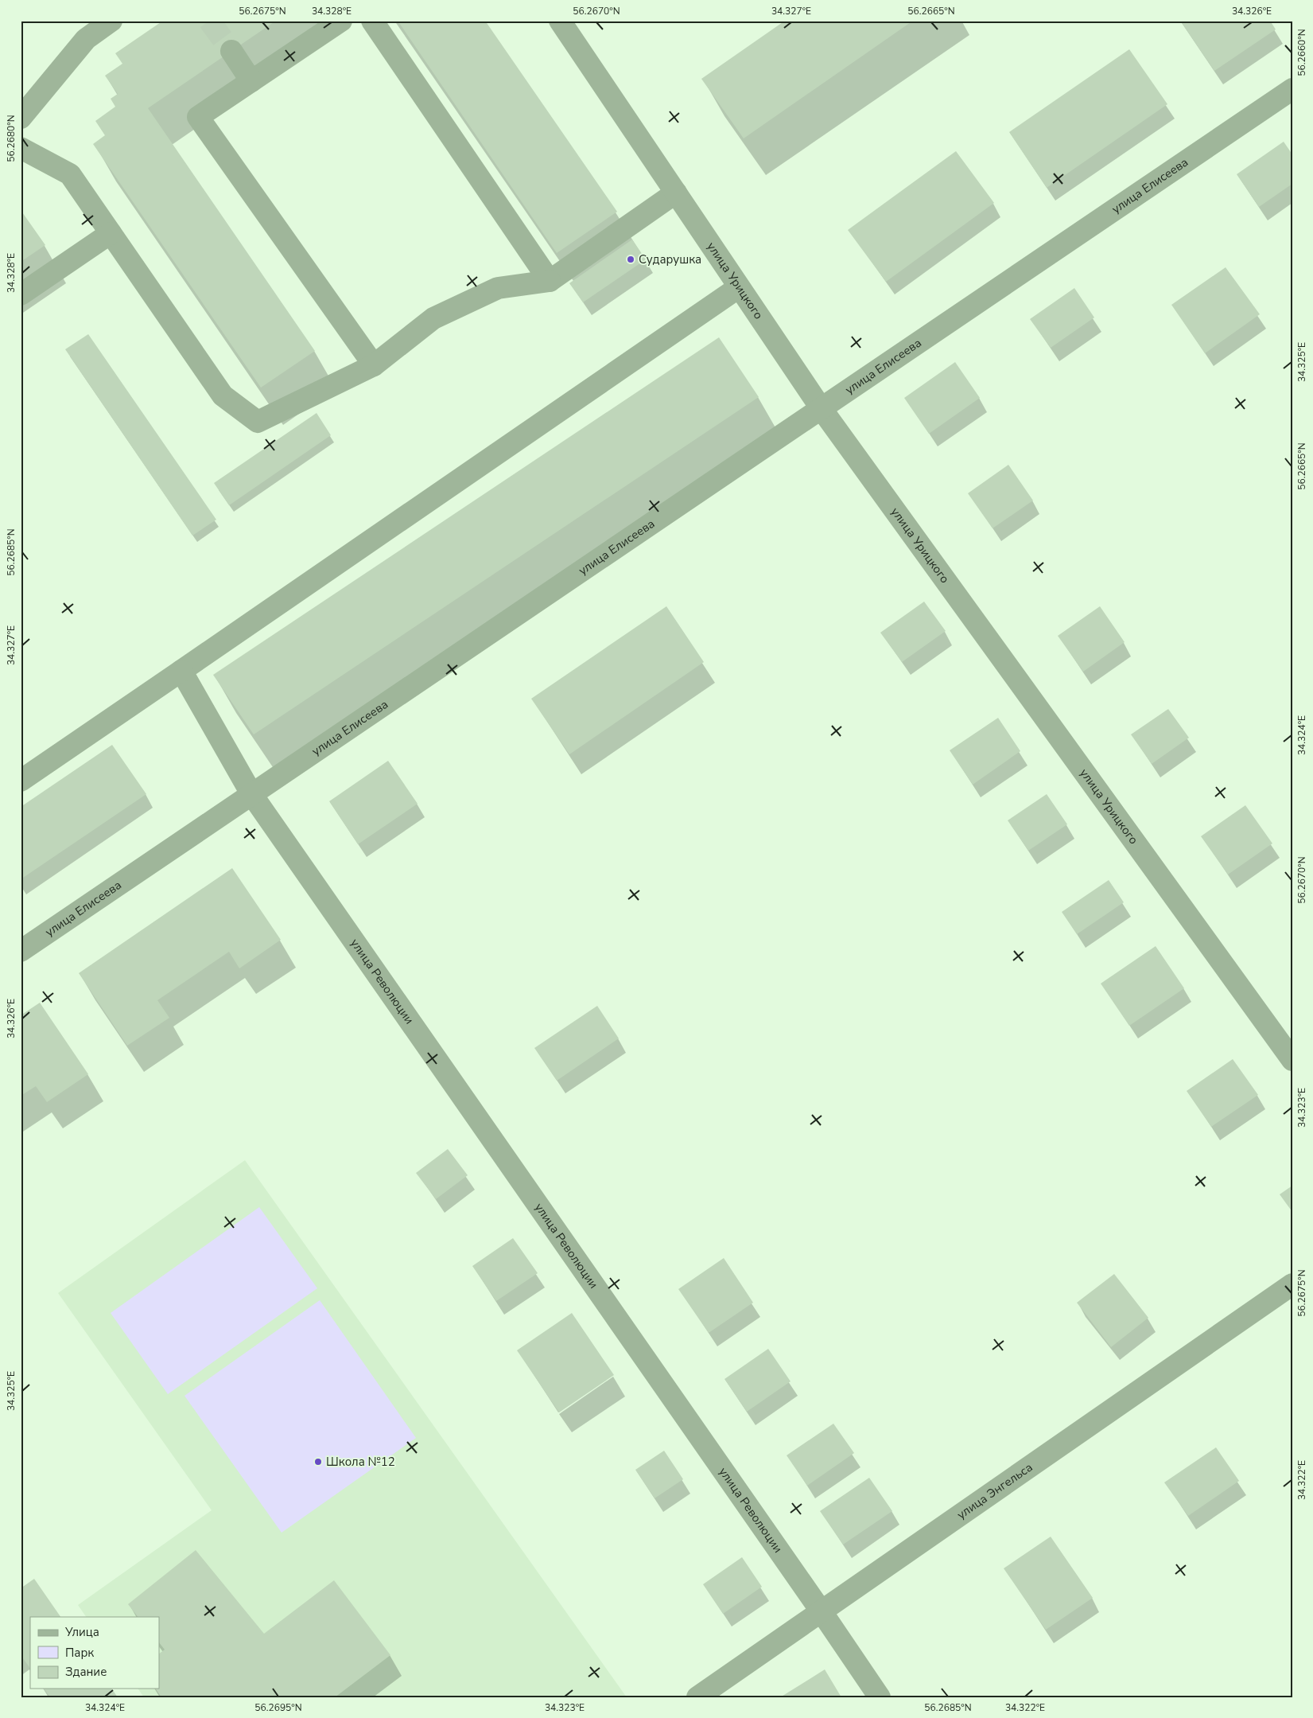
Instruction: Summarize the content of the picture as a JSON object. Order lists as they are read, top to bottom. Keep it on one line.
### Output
{"streets":{"street":["улица Елисеева","улица Урицкого","улица Революции","улица Энгельса"]},"crossings":[["улица Елисеева","улица Урицкого"],["улица Елисеева","улица Революции"],["улица Революции","улица Энгельса"]],"places":["Сударушка","Школа №12"],"legend":["Улица","Парк","Здание"],"coordinates":["56.2675°N","34.328°E","56.2670°N","34.327°E","56.2665°N","34.326°E","56.2660°N","56.2680°N","34.325°E","56.2685°N","34.324°E","34.323°E","34.322°E","56.2695°N"]}
